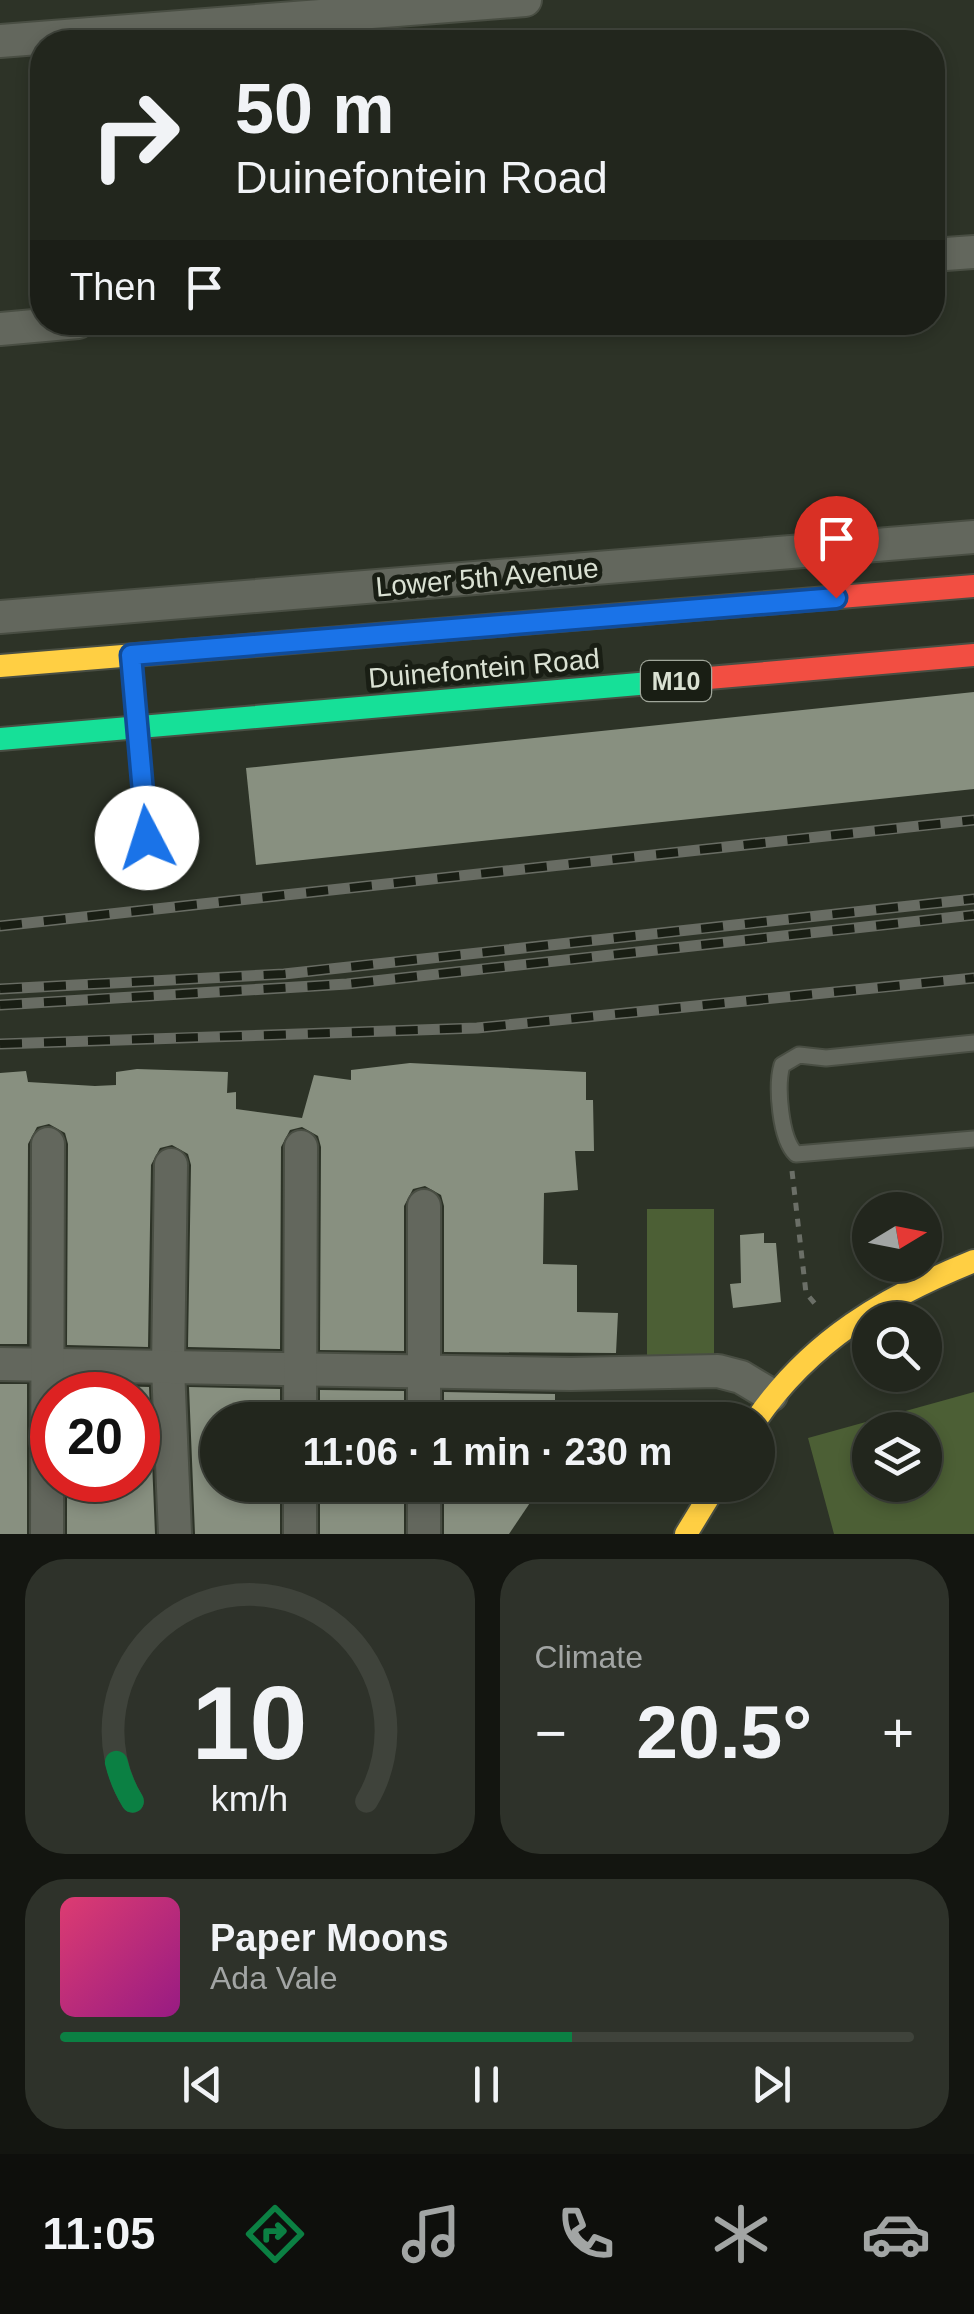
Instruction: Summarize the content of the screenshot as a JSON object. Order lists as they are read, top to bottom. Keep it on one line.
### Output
{"streets":{"main road":["Duinefontein Road","M10"],"street":["Lower 5th Avenue"]},"north":"right","page":{"turn":["50 m","Duinefontein Road"],"then":"Then","limit":"20","trip":"11:06 · 1 min · 230 m","tile":"Climate","heat":["−","20.5°","+"],"song":["Paper Moons","Ada Vale"],"tabs":"11:05","gauge":["10","km/h"]}}
